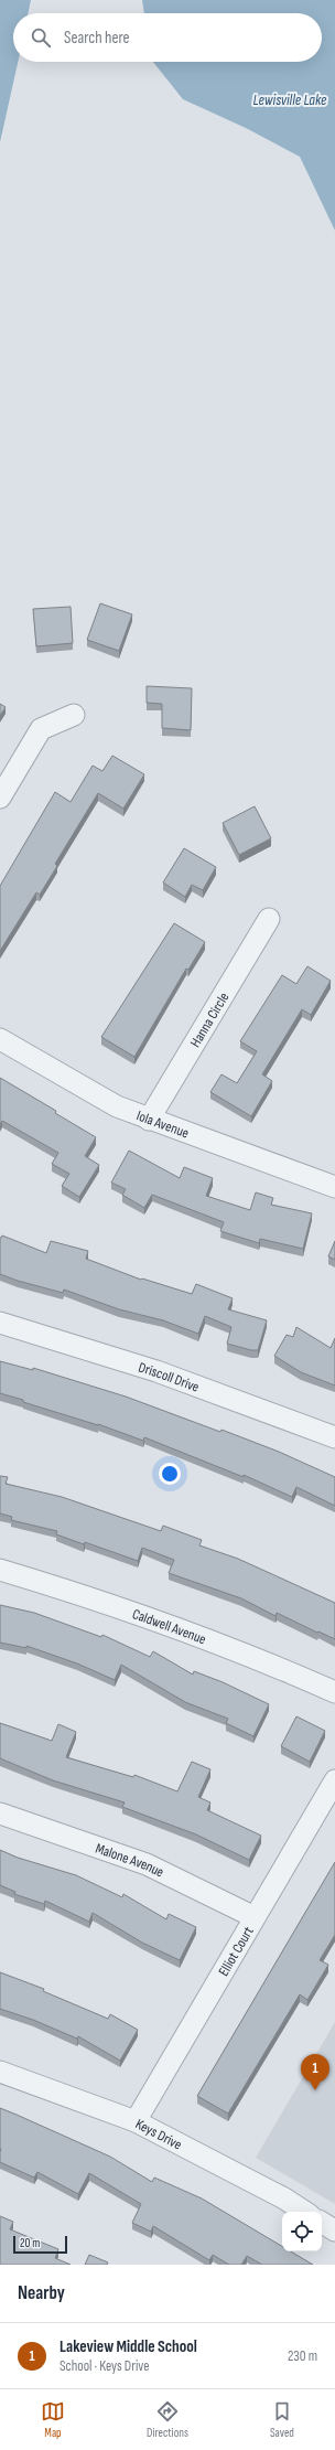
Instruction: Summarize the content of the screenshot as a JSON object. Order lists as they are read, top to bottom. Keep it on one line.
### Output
{"streets":{"street":["Hanna Circle","Iola Avenue","Driscoll Drive","Caldwell Avenue","Malone Avenue","Elliot Court","Keys Drive"]},"crossings":[["Hanna Circle","Iola Avenue"],["Malone Avenue","Elliot Court"],["Elliot Court","Keys Drive"]],"water":["Lewisville Lake"],"scale_bar":"20 m","page":{"search":"Search here","pins":"1","scale":"20 m","heading":"Nearby","list":[{"mark":"1","name":"Lakeview Middle School","note":"School · Keys Drive","value":"230 m"}],"nav":["Map","Directions","Saved"]}}
